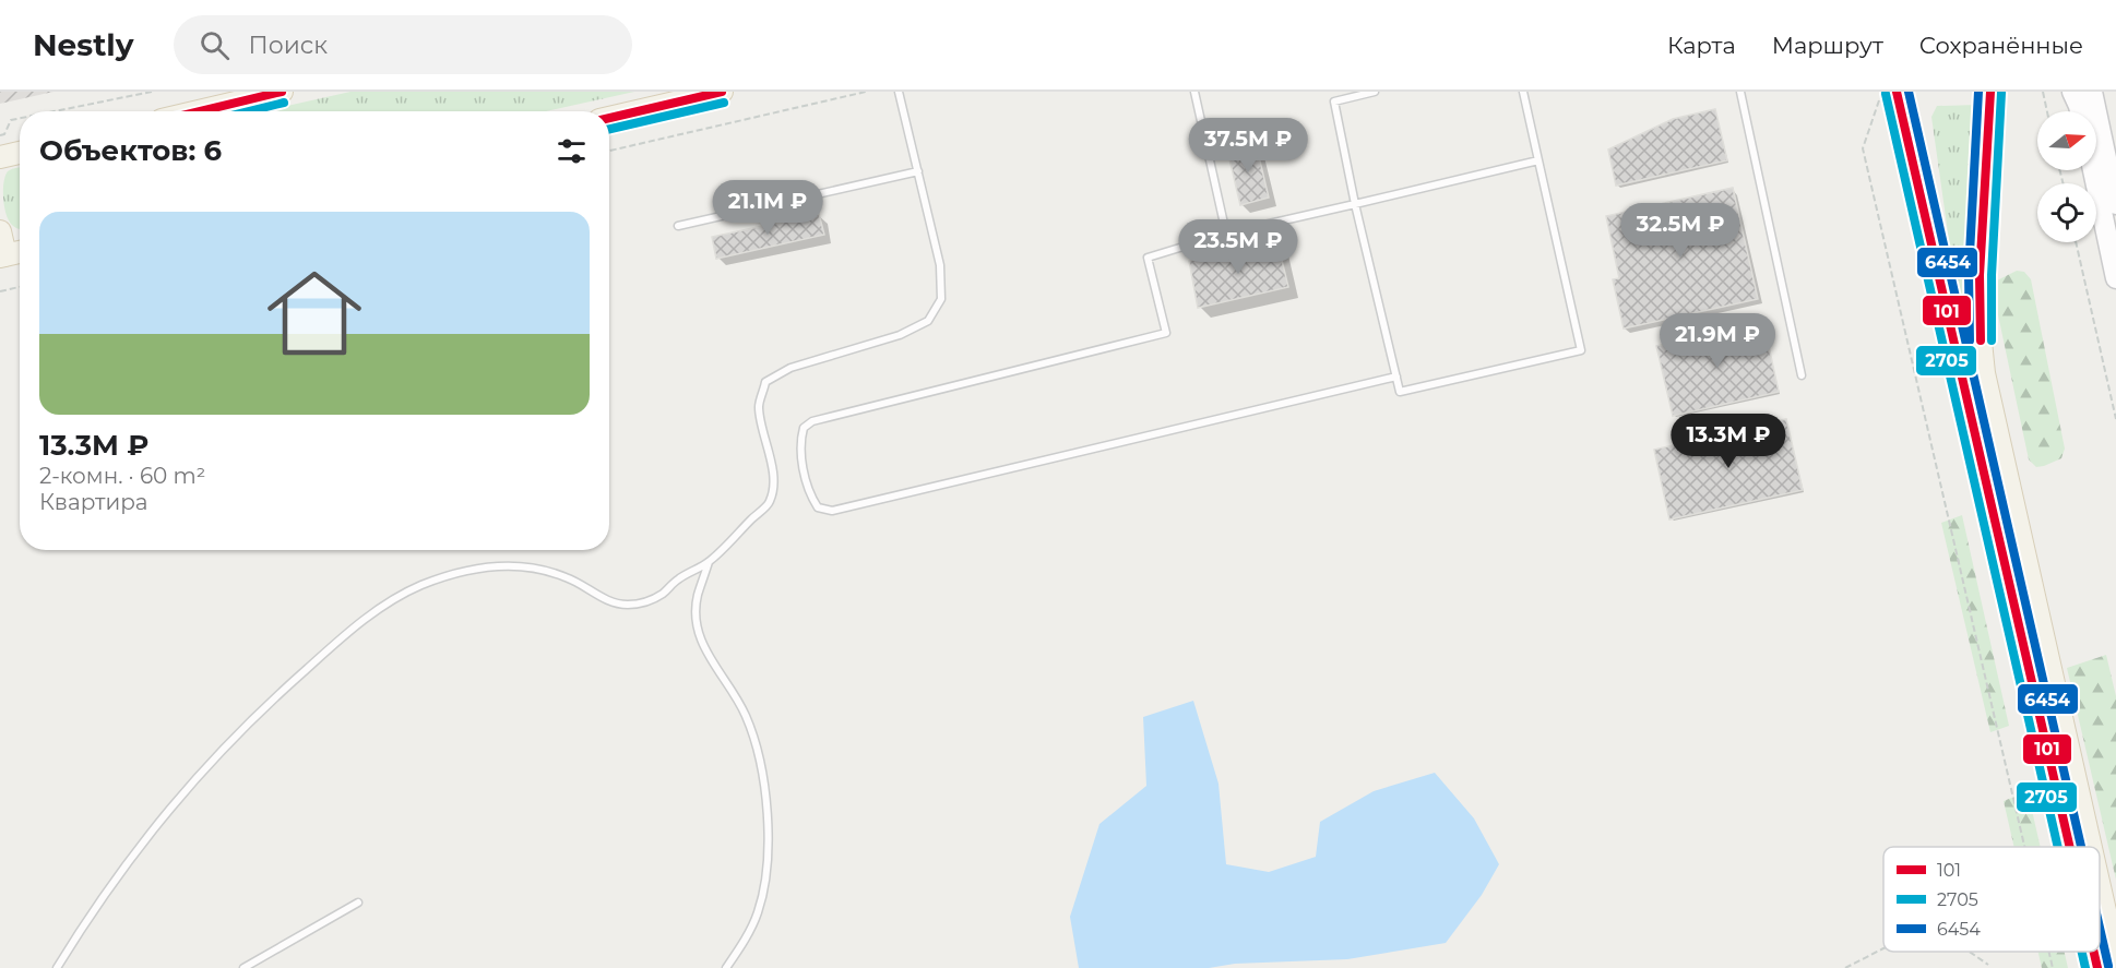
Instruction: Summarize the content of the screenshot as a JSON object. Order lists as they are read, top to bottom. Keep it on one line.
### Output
{"lines":["transit line 101","transit line 6454","transit line 2705"],"legend":["101","2705","6454"],"north":"right","page":{"header":"Nestly","search":"Поиск","nav":["Карта","Маршрут","Сохранённые"],"heading":"Объектов: 6","price":["37.5M ₽","21.1M ₽","32.5M ₽","23.5M ₽","21.9M ₽","13.3M ₽"],"list":[{"name":"13.3M ₽","note":"2-комн. · 60 m² · Квартира"}]}}
